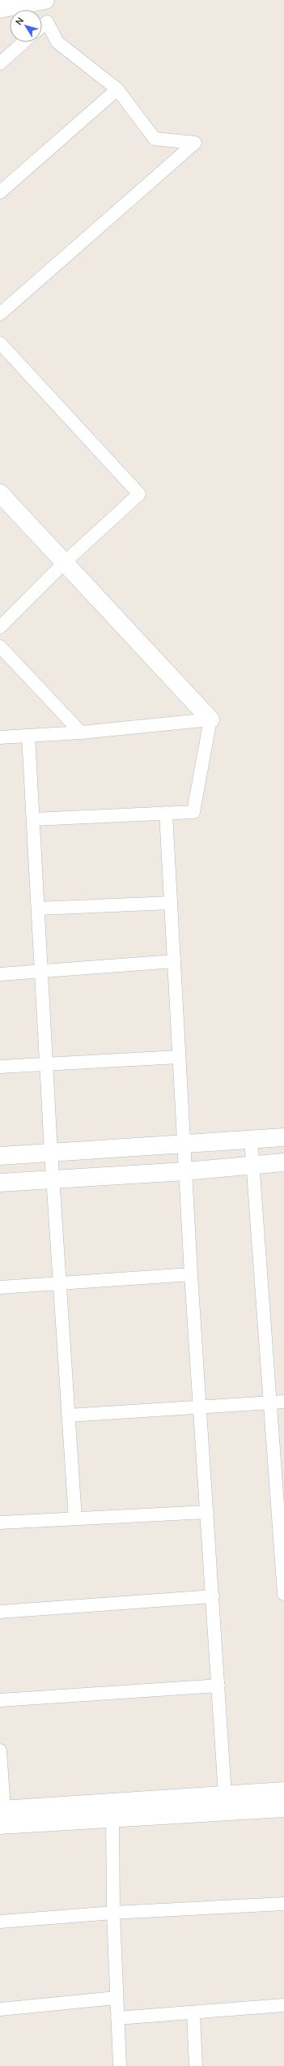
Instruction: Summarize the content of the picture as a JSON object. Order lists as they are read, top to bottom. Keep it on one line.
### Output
{"north":"top left"}
